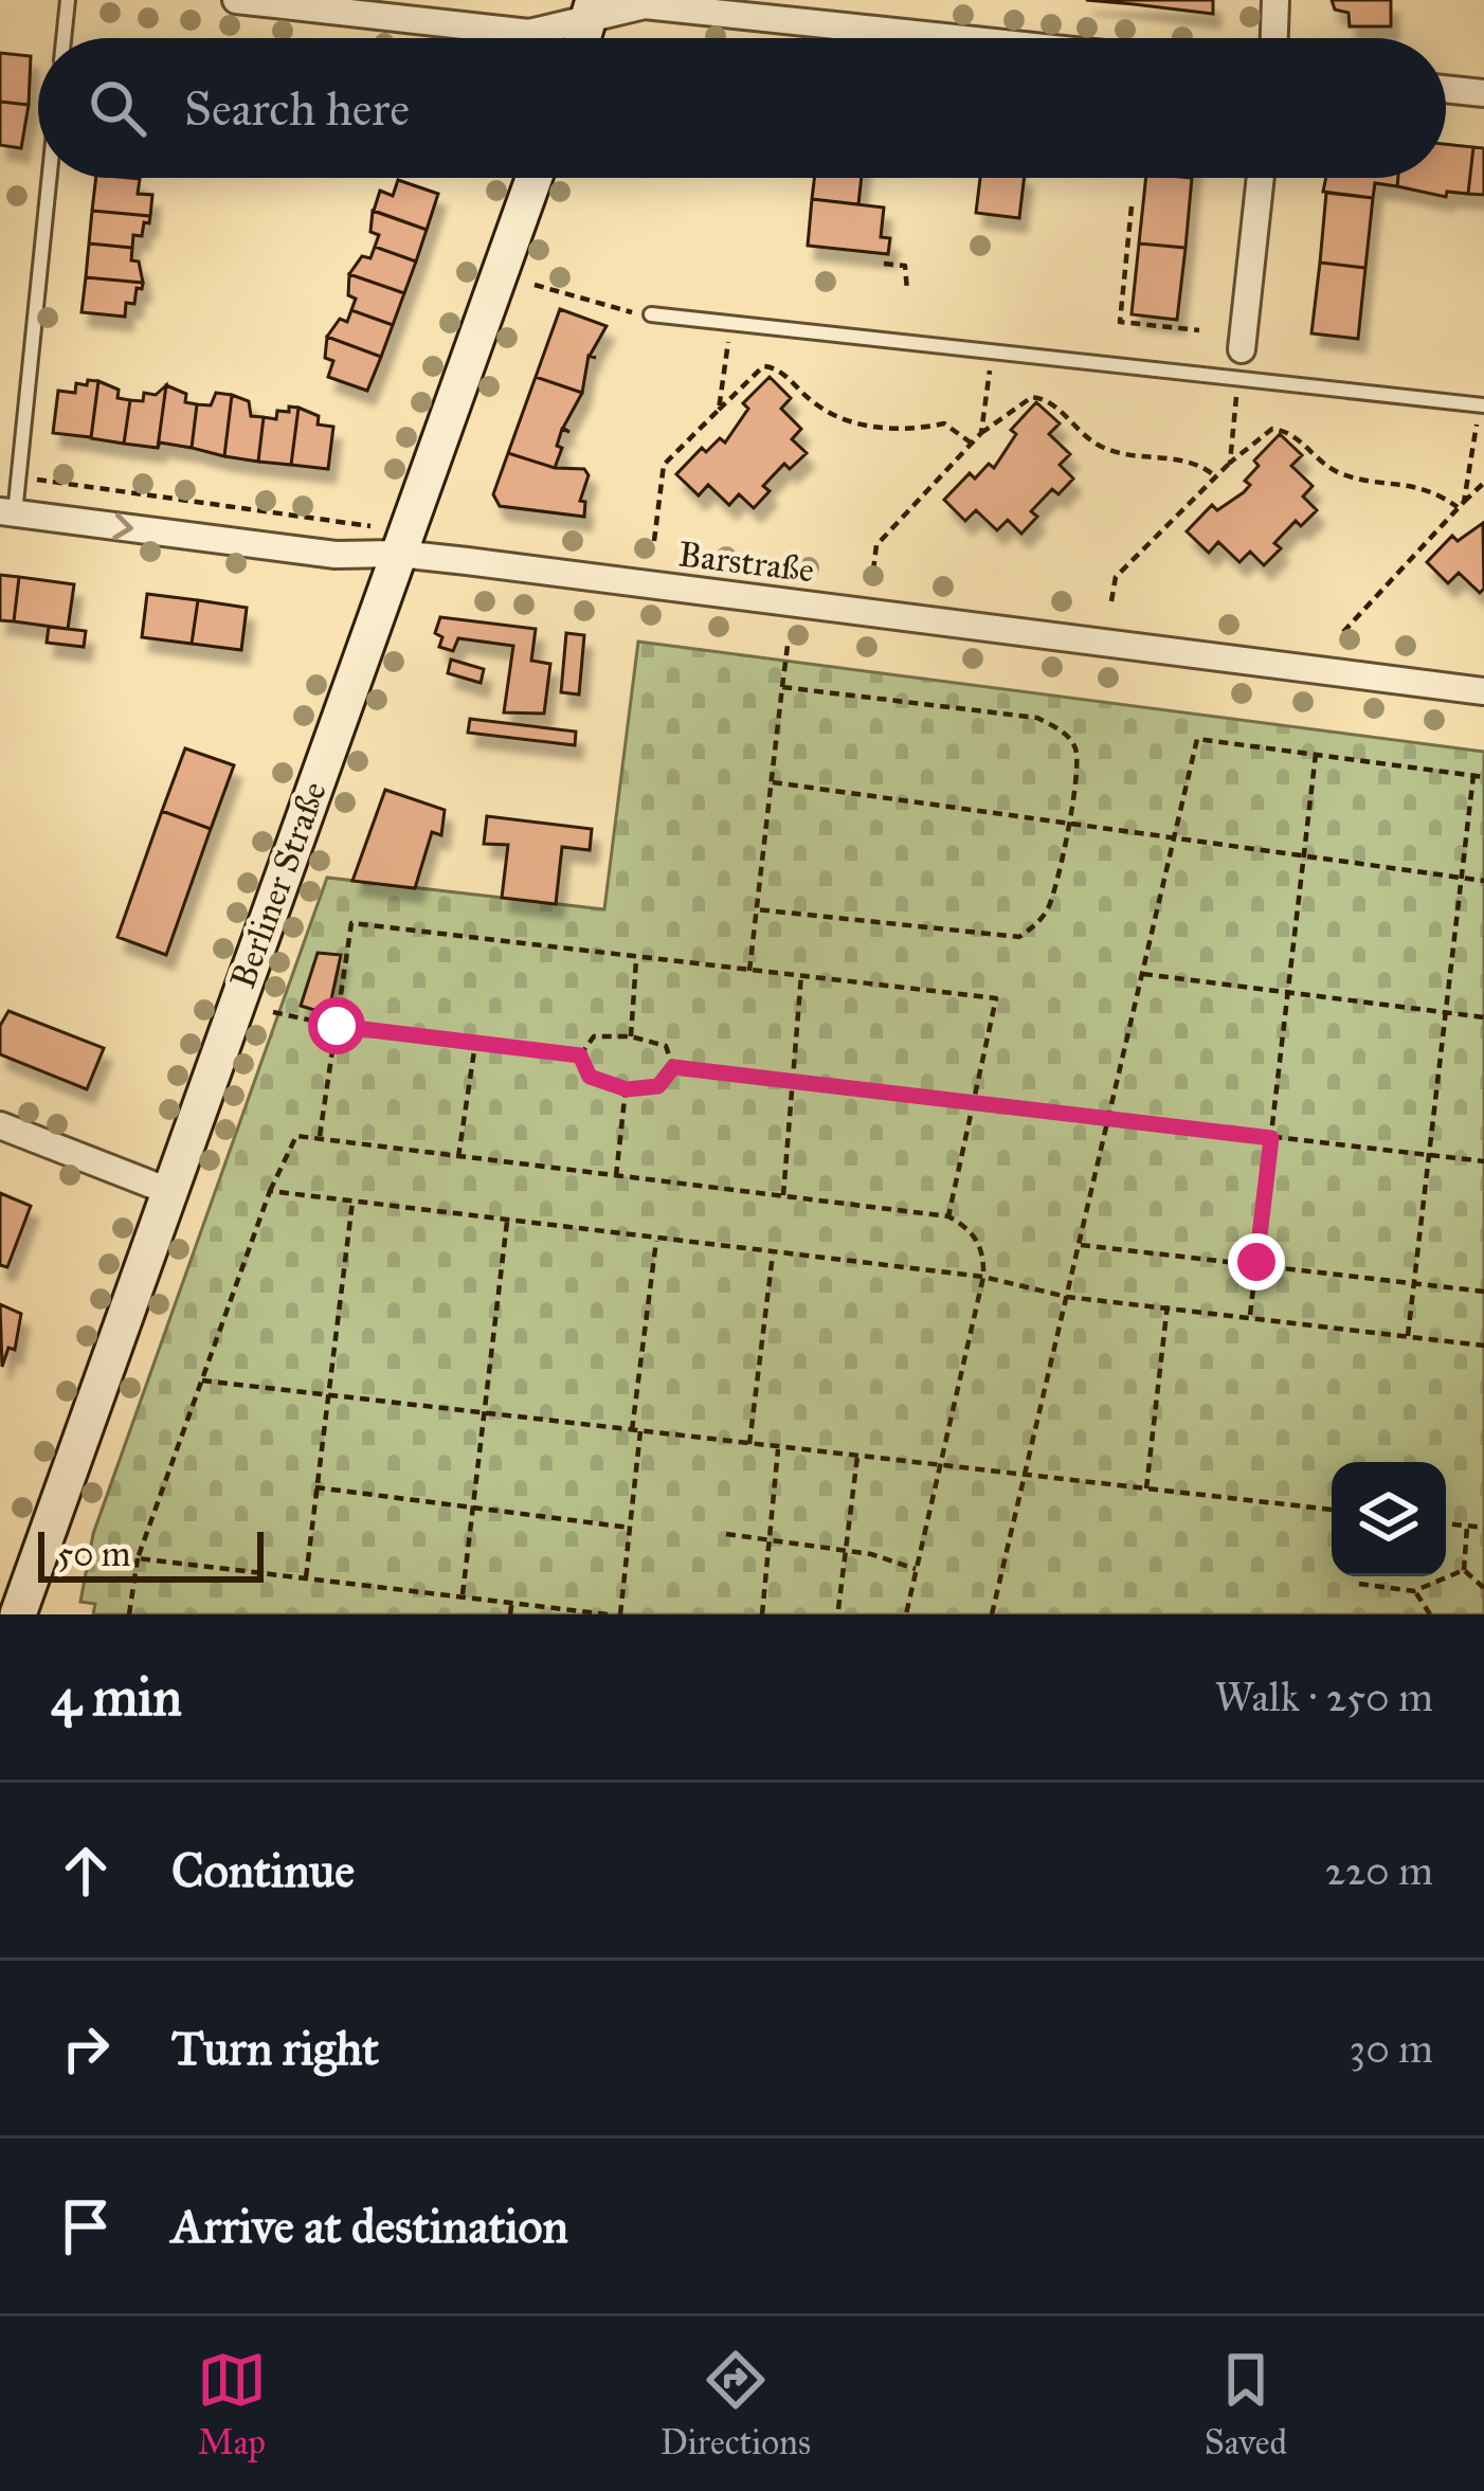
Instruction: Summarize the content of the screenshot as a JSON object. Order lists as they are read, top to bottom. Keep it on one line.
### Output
{"streets":{"street":["Barstraße","Berliner Straße"]},"crossings":[["Barstraße","Berliner Straße"]],"scale_bar":"50 m","page":{"search":"Search here","scale":"50 m","heading":["4 min","Walk · 250 m"],"list":[["Continue","220 m"],["Turn right","30 m"],"Arrive at destination"],"nav":["Map","Directions","Saved"]}}
